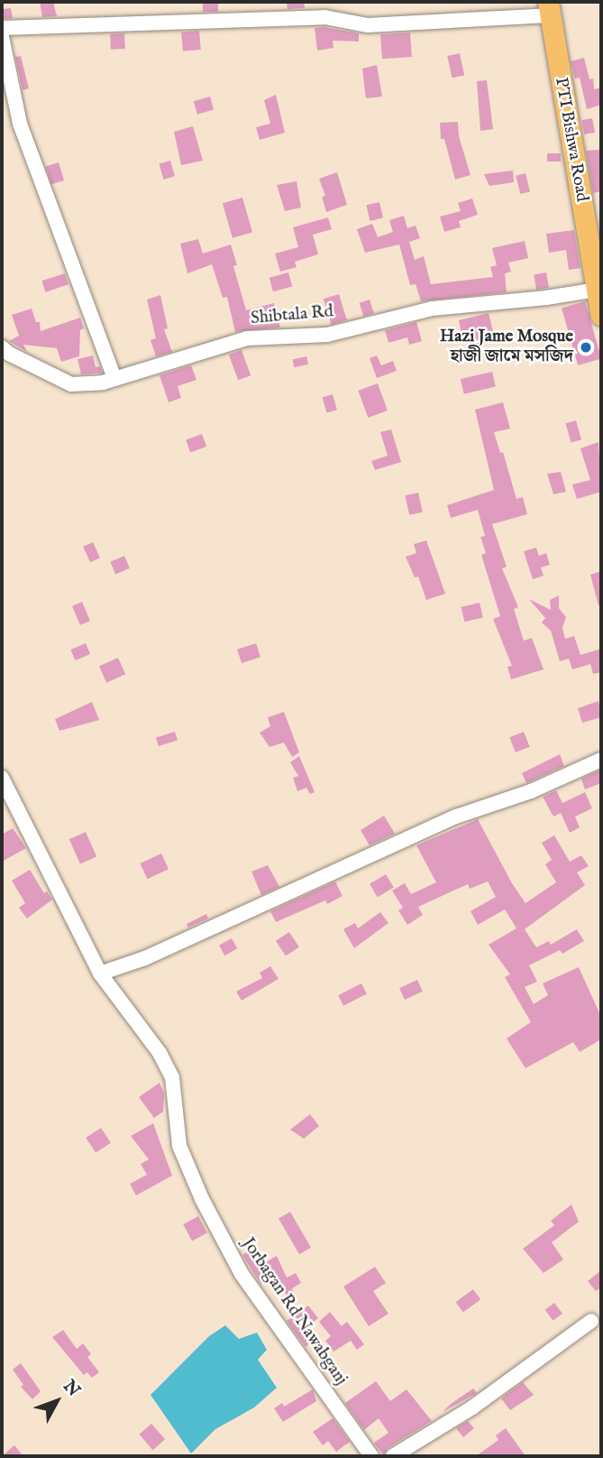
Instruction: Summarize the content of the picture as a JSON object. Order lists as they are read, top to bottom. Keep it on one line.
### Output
{"streets":{"highway":["PTI Bishwa Road"],"street":["Shibtala Rd","Jorbagan Rd Nawabganj"]},"crossings":[["PTI Bishwa Road","Shibtala Rd"]],"places":["Hazi Jame Mosque হাজী জামে মসজিদ"],"north":"top right"}
